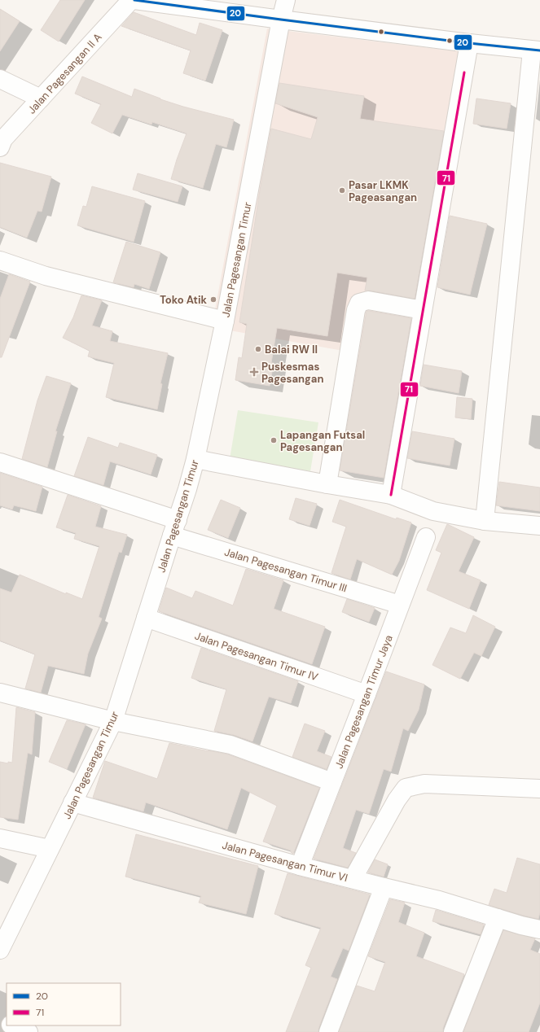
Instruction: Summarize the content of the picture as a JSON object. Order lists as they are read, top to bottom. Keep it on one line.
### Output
{"streets":{"street":["Jalan Pagesangan II A","Jalan Pagesangan Timur","Jalan Pagesangan Timur III","Jalan Pagesangan Timur IV","Jalan Pagesangan Timur Jaya","Jalan Pagesangan Timur VI"]},"crossings":[["Jalan Pagesangan Timur","Jalan Pagesangan Timur III"],["Jalan Pagesangan Timur","Jalan Pagesangan Timur IV"],["Jalan Pagesangan Timur","Jalan Pagesangan Timur VI"],["Jalan Pagesangan Timur III","Jalan Pagesangan Timur Jaya"],["Jalan Pagesangan Timur IV","Jalan Pagesangan Timur Jaya"],["Jalan Pagesangan Timur Jaya","Jalan Pagesangan Timur VI"]],"places":{"other":["Pasar LKMK Pageasangan","Toko Atik","Balai RW II","Lapangan Futsal Pagesangan"],"health":["Puskesmas Pagesangan"]},"lines":["transit line 20","transit line 71"],"legend":["20","71"]}
